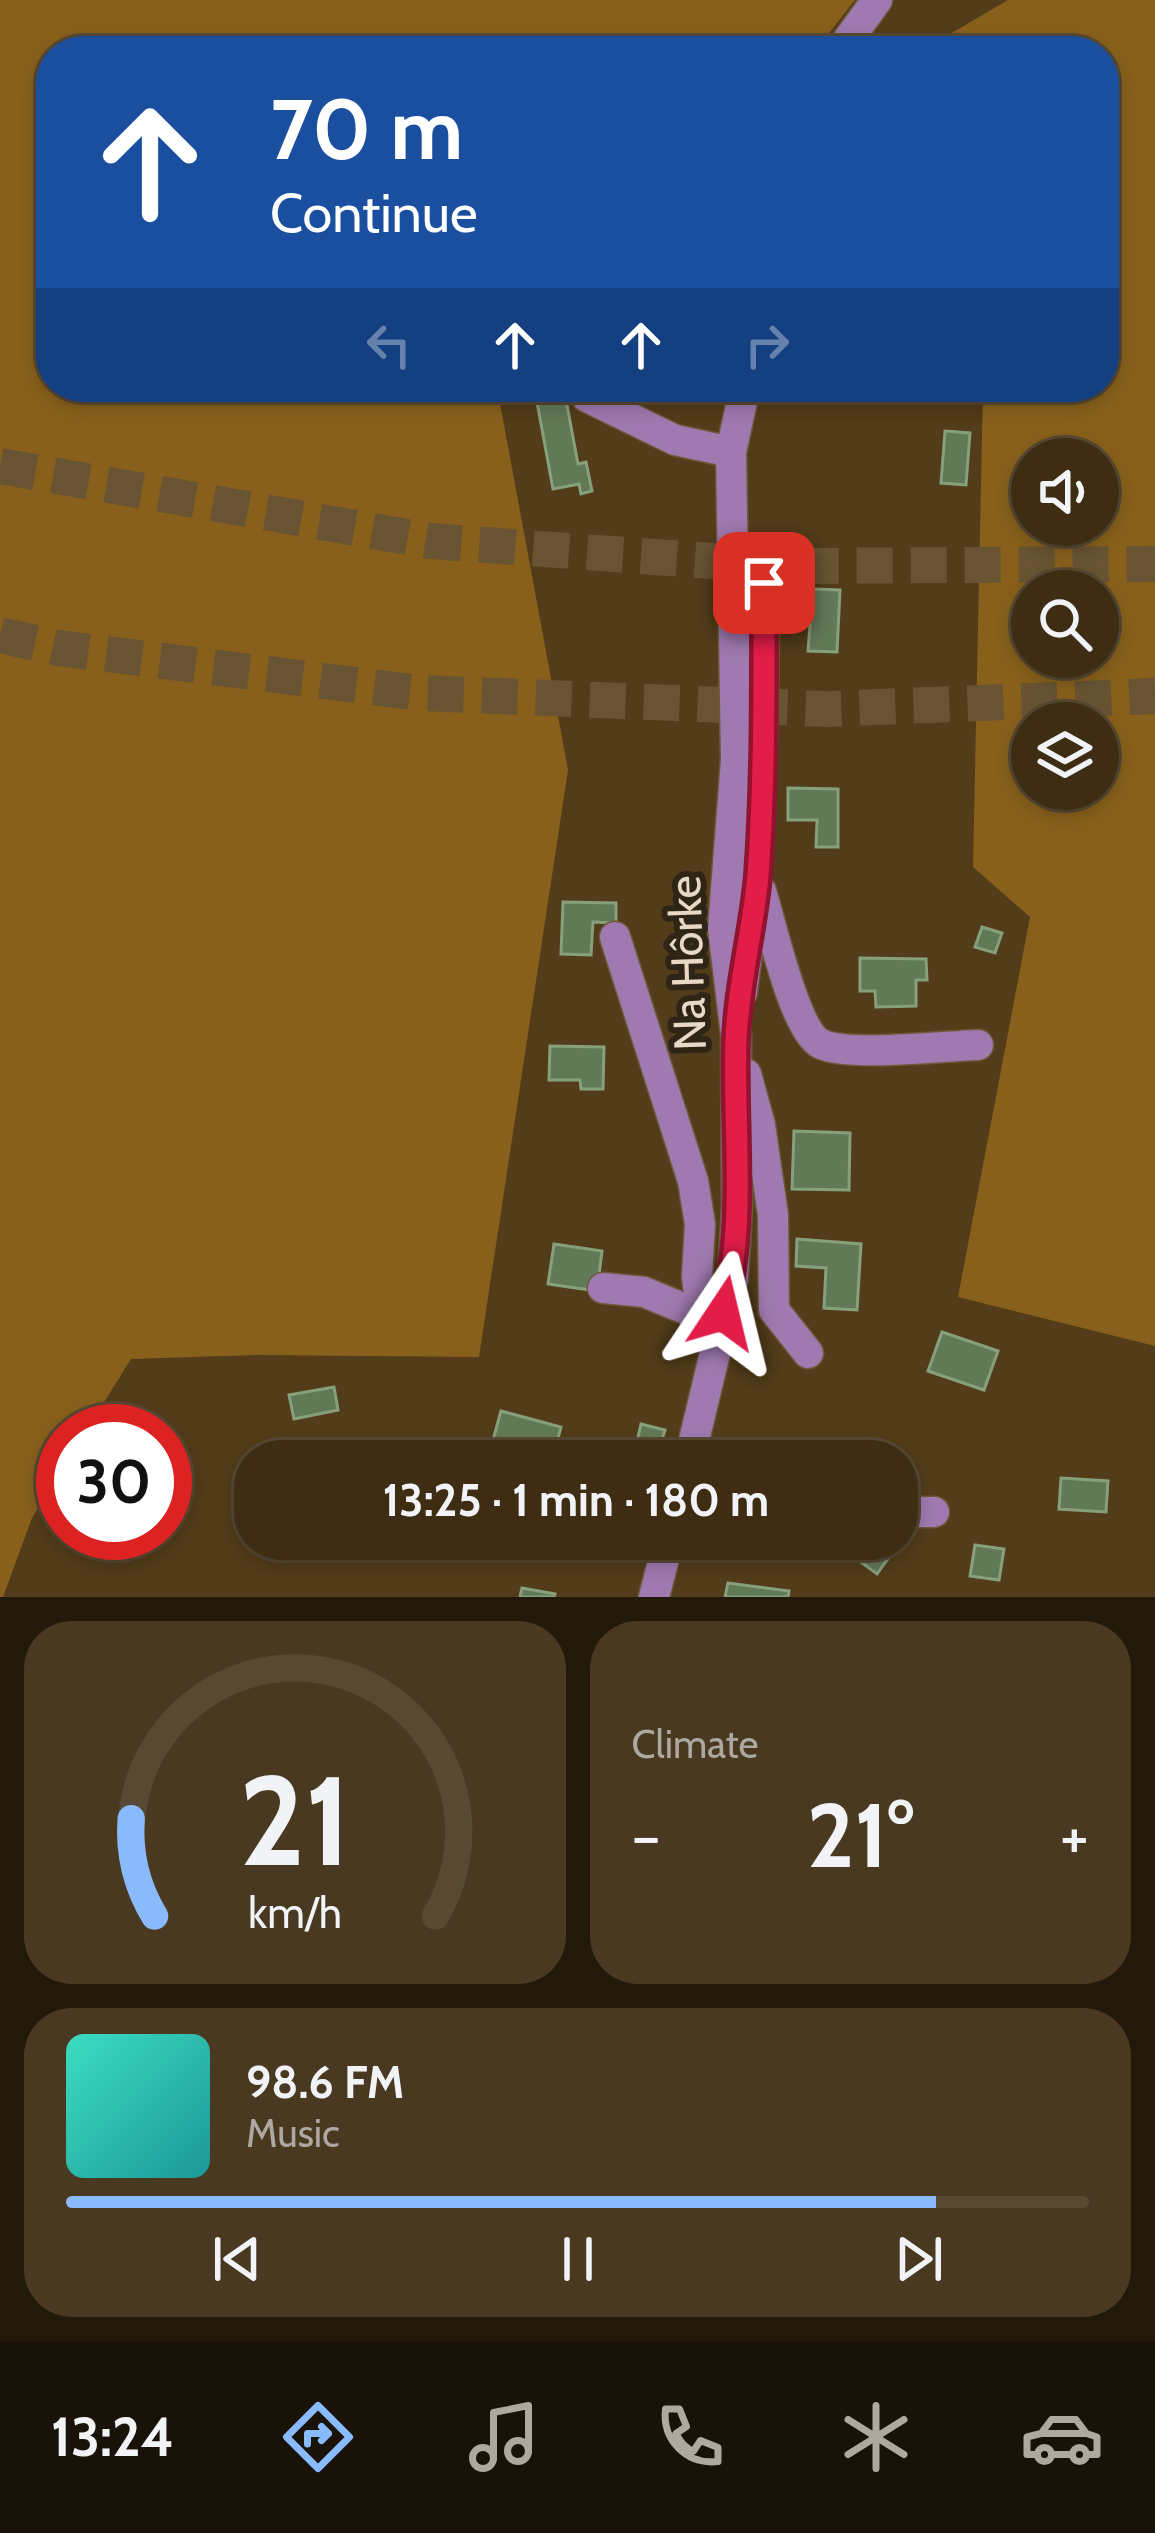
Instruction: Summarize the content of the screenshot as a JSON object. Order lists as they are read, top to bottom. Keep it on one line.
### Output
{"streets":{"street":["Na Hôrke"]},"page":{"turn":["70 m","Continue"],"limit":"30","trip":"13:25 · 1 min · 180 m","tile":"Climate","heat":["−","21°","+"],"song":["98.6 FM","Music"],"tabs":"13:24","gauge":["21","km/h"]}}
